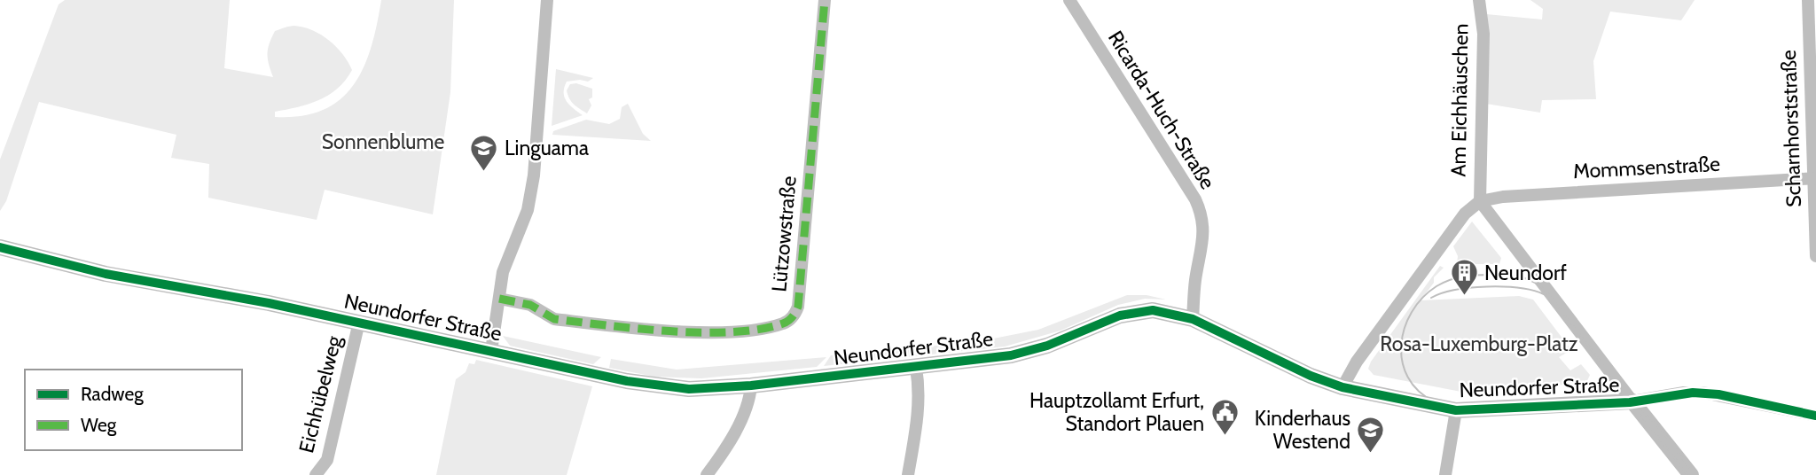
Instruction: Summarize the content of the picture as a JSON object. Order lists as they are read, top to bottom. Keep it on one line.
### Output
{"streets":{"street":["Am Eichhäuschen","Ricarda-Huch-Straße","Scharnhorststraße","Mommsenstraße","Lützowstraße","Neundorfer Straße","Eichhübelweg"]},"crossings":[["Am Eichhäuschen","Mommsenstraße"],["Ricarda-Huch-Straße","Neundorfer Straße"],["Scharnhorststraße","Mommsenstraße"],["Neundorfer Straße","Eichhübelweg"]],"parks":["Sonnenblume","Rosa-Luxemburg-Platz"],"places":{"school or university":["Linguama","Kinderhaus Westend"],"building":["Neundorf"],"public building":["Hauptzollamt Erfurt, Standort Plauen"]},"legend":["Radweg","Weg"]}
